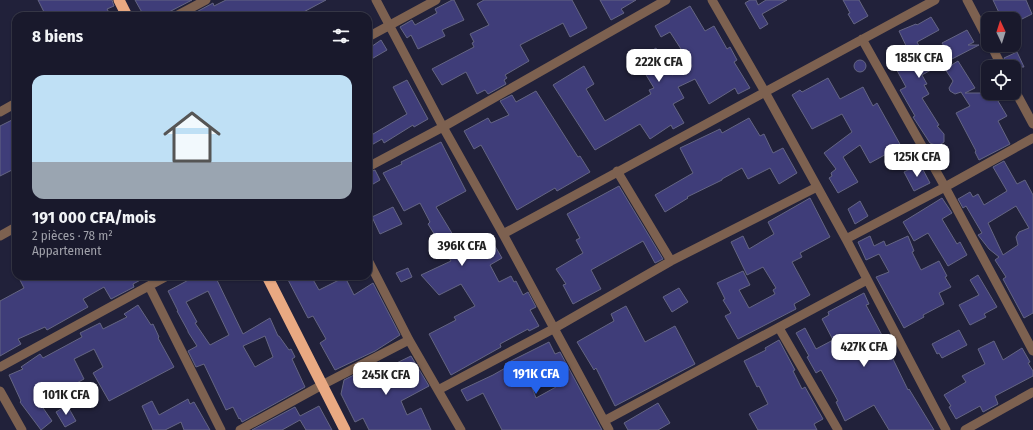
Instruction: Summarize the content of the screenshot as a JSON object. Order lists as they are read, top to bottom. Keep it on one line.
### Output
{"north":"top","page":{"heading":"8 biens","price":["185K CFA","222K CFA","125K CFA","396K CFA","427K CFA","191K CFA","245K CFA","101K CFA"],"list":[{"name":"191 000 CFA/mois","note":"2 pièces · 78 m² · Appartement"}]}}
